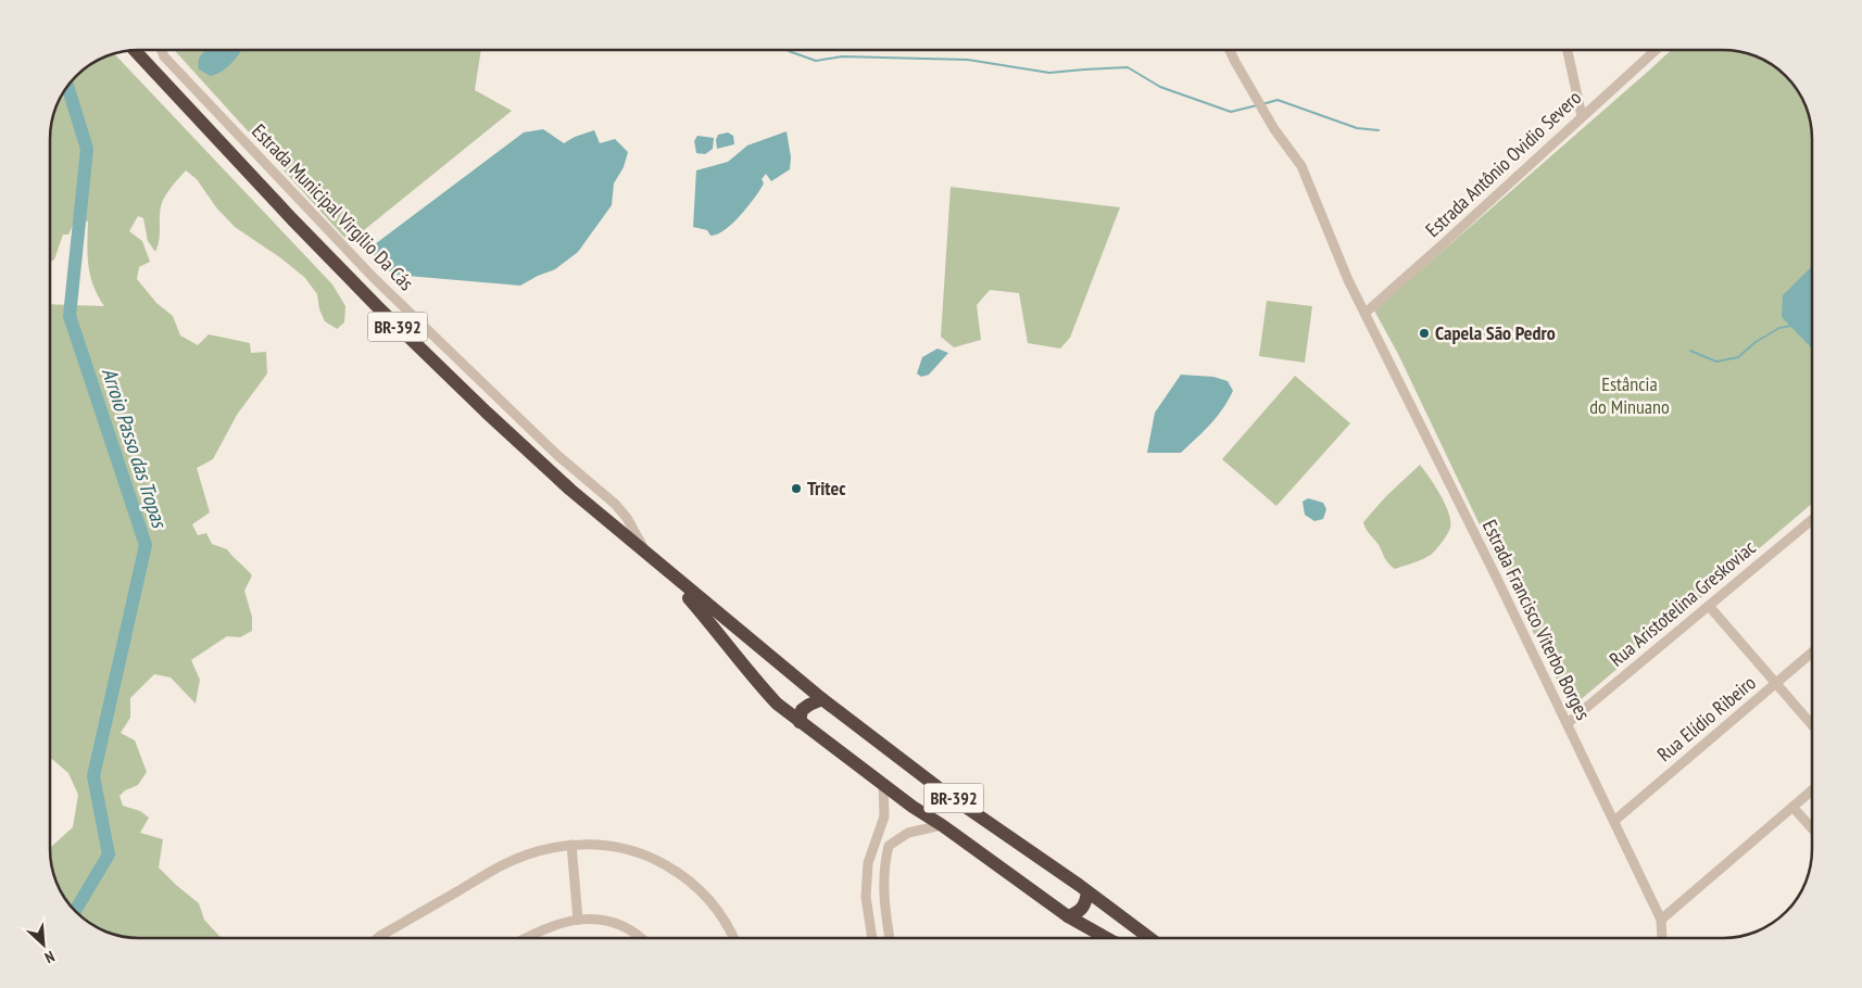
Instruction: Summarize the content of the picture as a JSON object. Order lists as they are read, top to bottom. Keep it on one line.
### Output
{"streets":{"highway":["BR-392"],"street":["Estrada Antônio Ovidio Severo","Estrada Municipal Virgílio Da Cás","Rua Aristotelina Greskoviac","Estrada Francisco Viterbo Borges","Rua Elídio Ribeiro"]},"crossings":[["Estrada Antônio Ovidio Severo","Estrada Francisco Viterbo Borges"],["Estrada Municipal Virgílio Da Cás","BR-392"],["Rua Aristotelina Greskoviac","Estrada Francisco Viterbo Borges"],["Estrada Francisco Viterbo Borges","Rua Elídio Ribeiro"]],"water":["Arroio Passo das Tropas"],"parks":["Estância do Minuano"],"places":["Capela São Pedro","Tritec"],"north":"bottom right"}
